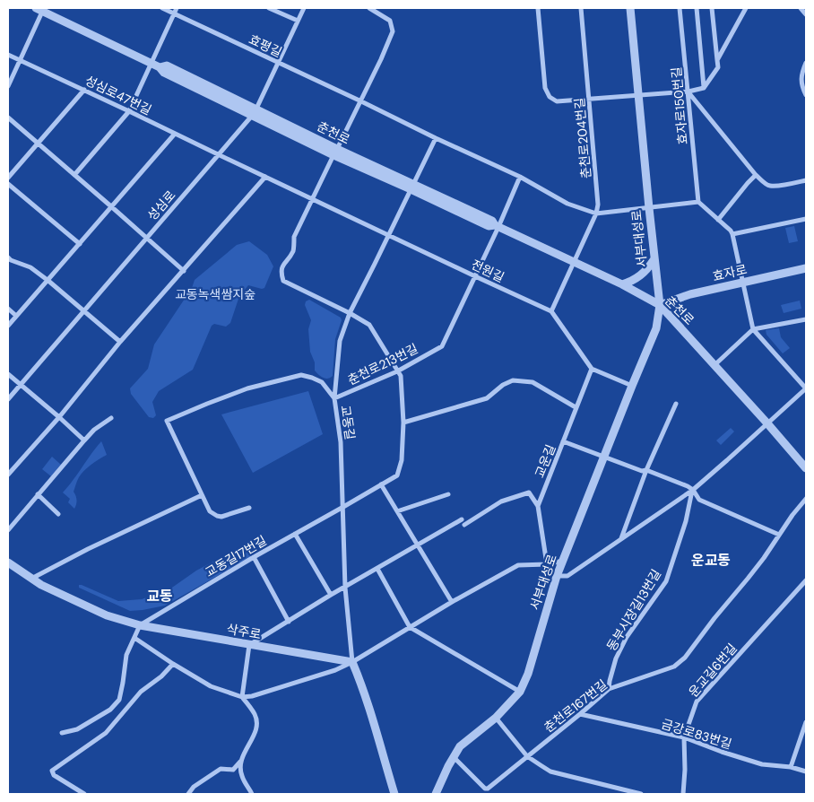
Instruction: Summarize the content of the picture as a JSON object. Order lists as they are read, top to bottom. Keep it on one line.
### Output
{"streets":{"street":["효평길","성심로47번길","효자로150번길","춘천로","춘천로204번길","성심로","서부대성로","전원길","효자로","춘천로213번길","교동길","교운길","교동길17번길","동부시장길13번길","삭주로","운교길6번길","춘천로167번길","금강로83번길"]},"crossings":[["효평길","춘천로204번길"],["효평길","성심로"],["효평길","서부대성로"],["성심로47번길","성심로"],["성심로47번길","전원길"],["춘천로","춘천로204번길"],["춘천로","성심로"],["춘천로","서부대성로"],["춘천로","효자로"],["춘천로","춘천로213번길"],["춘천로204번길","전원길"],["성심로","전원길"],["서부대성로","효자로"],["서부대성로","춘천로167번길"],["전원길","춘천로213번길"],["전원길","교운길"],["춘천로213번길","교동길"],["교동길","교동길17번길"],["교동길","삭주로"],["교동길17번길","삭주로"],["동부시장길13번길","춘천로167번길"],["운교길6번길","금강로83번길"],["춘천로167번길","금강로83번길"]],"districts":["운교동","교동"],"parks":["교동녹색쌈지숲"]}
